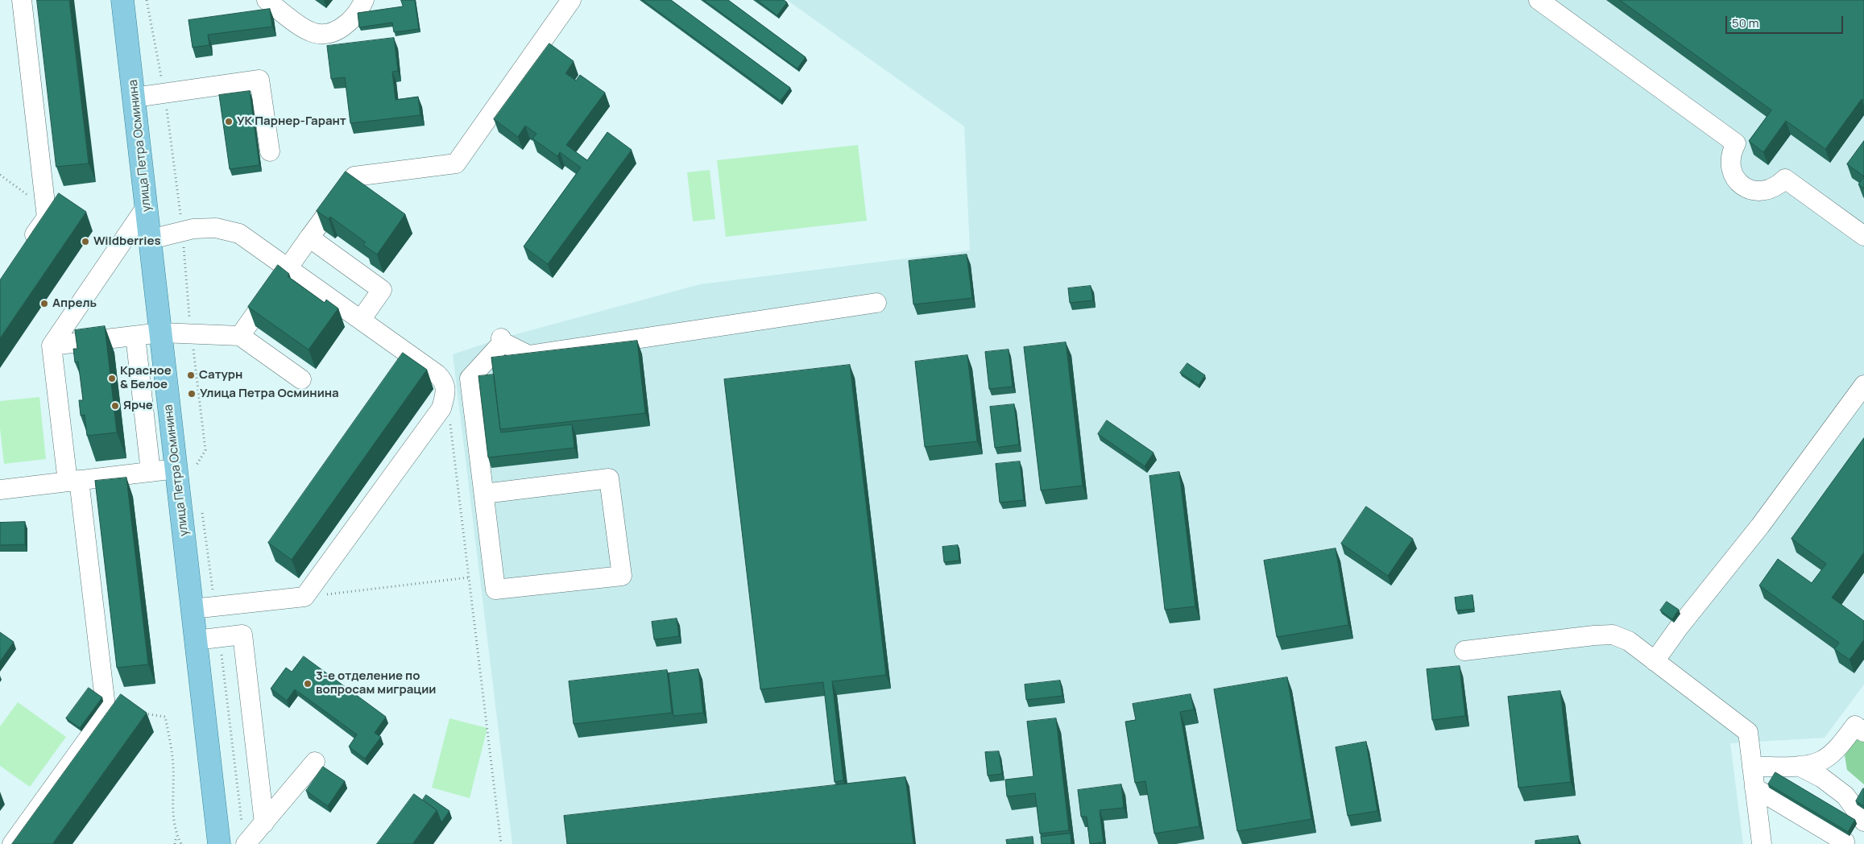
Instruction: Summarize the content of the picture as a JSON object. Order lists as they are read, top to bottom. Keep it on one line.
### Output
{"streets":{"main road":["улица Петра Осминина"]},"places":["УК Парнер-Гарант","Wildberries","Апрель","Сатурн","Красное & Белое","Улица Петра Осминина","Ярче","3-е отделение по вопросам миграции"],"scale_bar":"50 m"}
